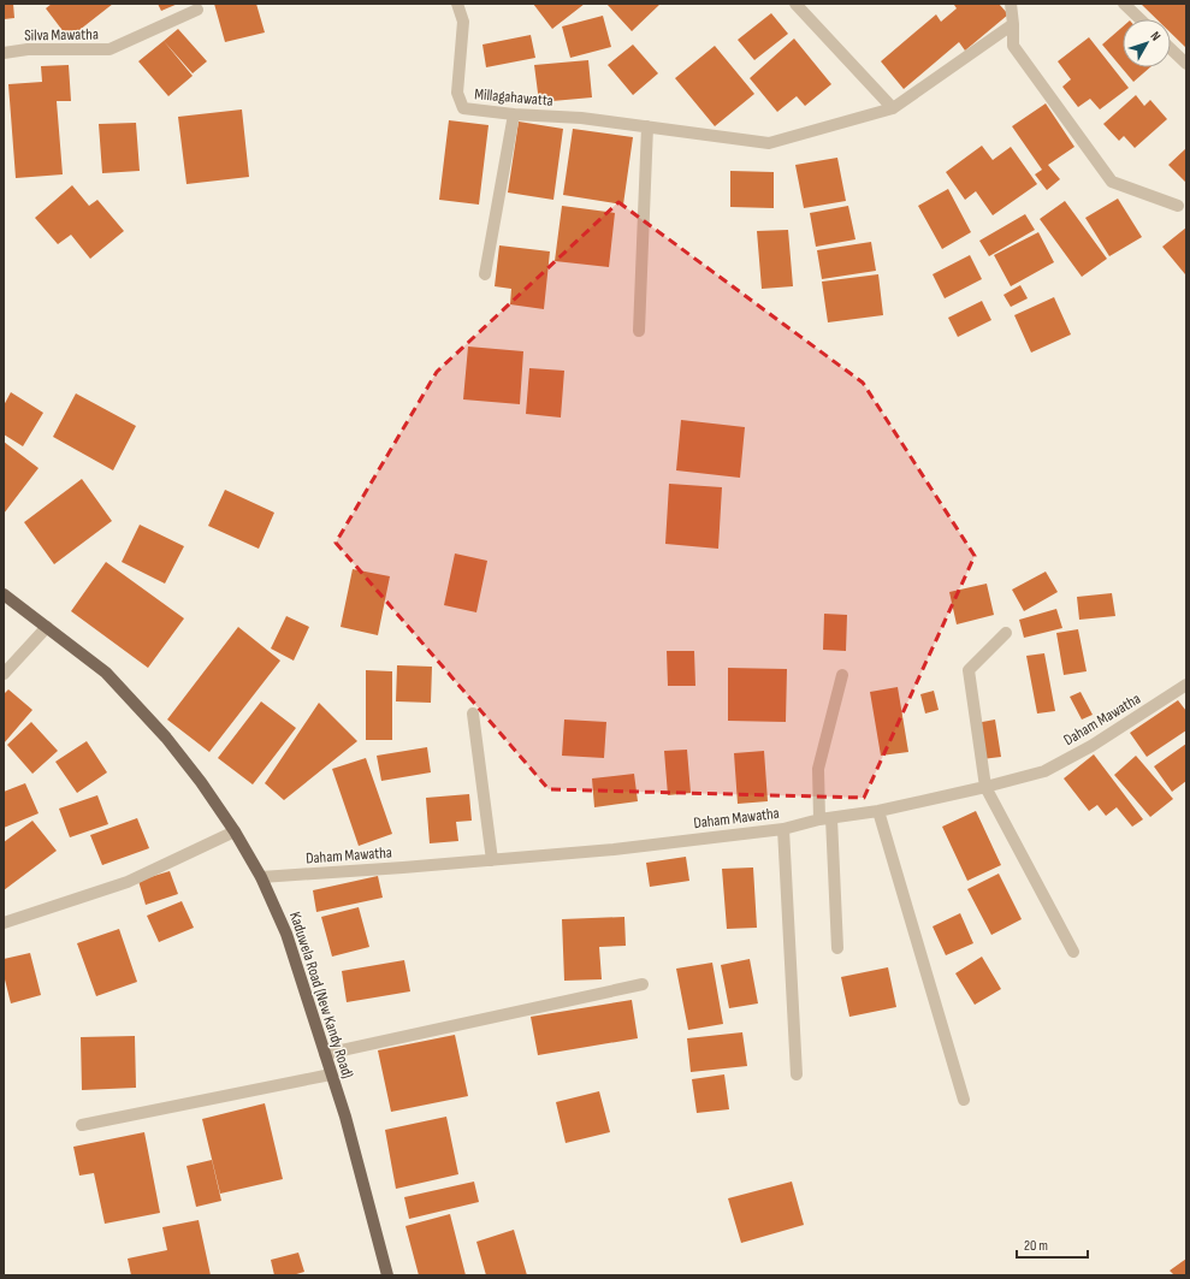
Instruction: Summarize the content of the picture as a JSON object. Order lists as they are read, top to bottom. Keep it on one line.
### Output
{"streets":{"main road":["Kaduwela Road (New Kandy Road)"],"street":["Silva Mawatha","Millagahawatta","Daham Mawatha"]},"crossings":[["Daham Mawatha","Kaduwela Road (New Kandy Road)"]],"scale_bar":"20 m","north":"top right"}
